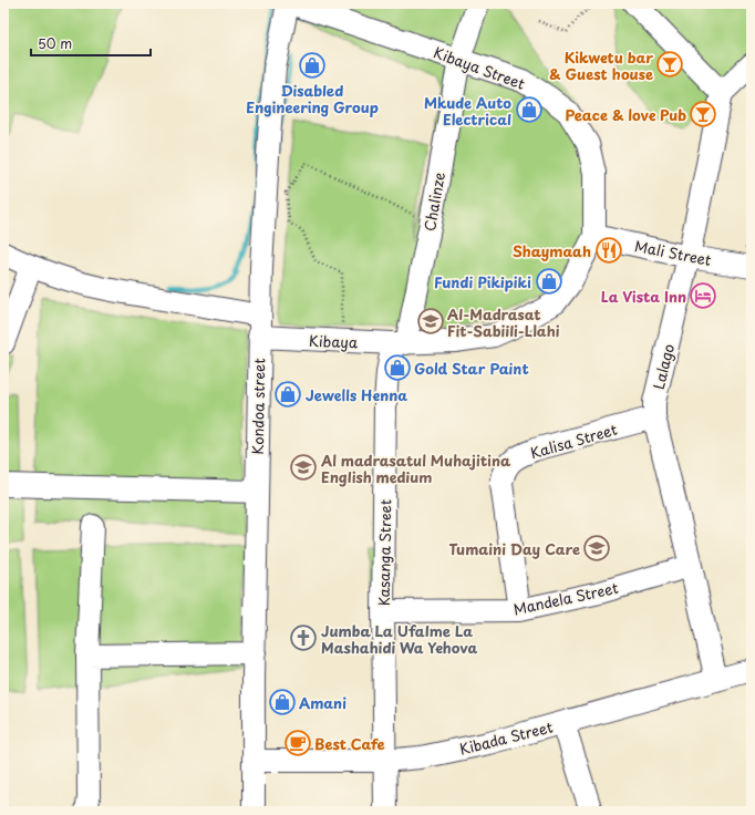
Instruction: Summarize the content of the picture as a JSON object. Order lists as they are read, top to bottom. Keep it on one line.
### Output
{"streets":{"street":["Kibaya Street","Chalinze","Mali Street","Kibaya","Lalago","Kondoa street","Kalisa Street","Kasanga Street","Mandela Street","Kibada Street"]},"crossings":[["Kibaya Street","Chalinze"],["Kibaya Street","Mali Street"],["Kibaya Street","Kibaya"],["Kibaya Street","Kondoa street"],["Kibaya Street","Kasanga Street"],["Chalinze","Kibaya"],["Chalinze","Kasanga Street"],["Mali Street","Lalago"],["Kibaya","Kondoa street"],["Kibaya","Kasanga Street"],["Lalago","Kalisa Street"],["Lalago","Mandela Street"],["Lalago","Kibada Street"],["Kondoa street","Kibada Street"],["Kalisa Street","Mandela Street"],["Kasanga Street","Mandela Street"],["Kasanga Street","Kibada Street"]],"places":{"bar":["Kikwetu bar & Guest house","Peace & love Pub"],"shop":["Disabled Engineering Group","Mkude Auto Electrical","Fundi Pikipiki","Gold Star Paint","Jewells Henna","Amani"],"restaurant":["Shaymaah"],"hotel":["La Vista Inn"],"school or university":["Al-Madrasat Fit-Sabiili-Llahi","Al madrasatul Muhajitina English medium","Tumaini Day Care"],"church":["Jumba La Ufalme La Mashahidi Wa Yehova"],"cafe":["Best Cafe"]},"scale_bar":"50 m"}
